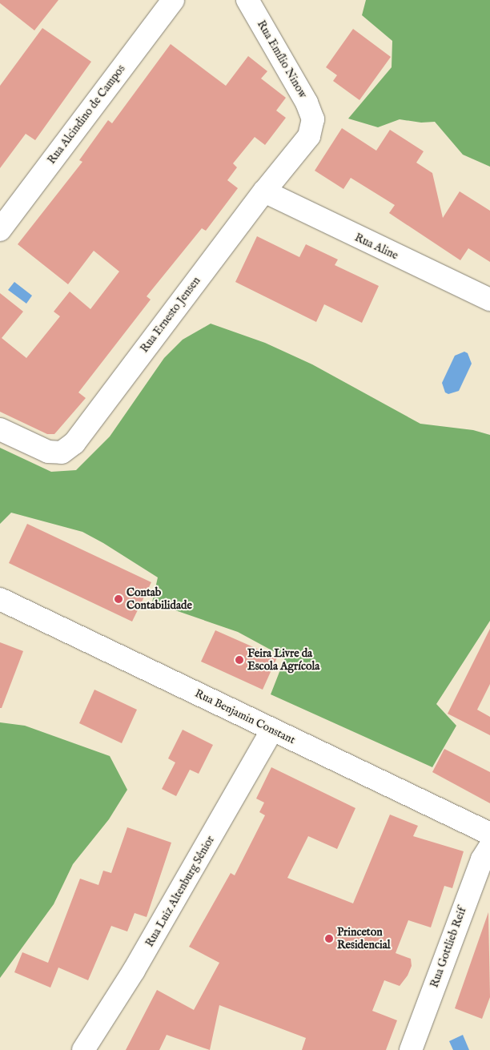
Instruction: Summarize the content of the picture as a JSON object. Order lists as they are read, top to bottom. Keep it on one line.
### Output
{"streets":{"street":["Rua Emílio Ninow","Rua Alcindino de Campos","Rua Aline","Rua Ernesto Jensen","Rua Benjamin Constant","Rua Luiz Altenburg Sênior","Rua Gottlieb Reif"]},"crossings":[["Rua Emílio Ninow","Rua Ernesto Jensen"],["Rua Aline","Rua Ernesto Jensen"],["Rua Benjamin Constant","Rua Luiz Altenburg Sênior"]],"places":["Contab Contabilidade","Feira Livre da Escola Agrícola","Princeton Residencial"]}
